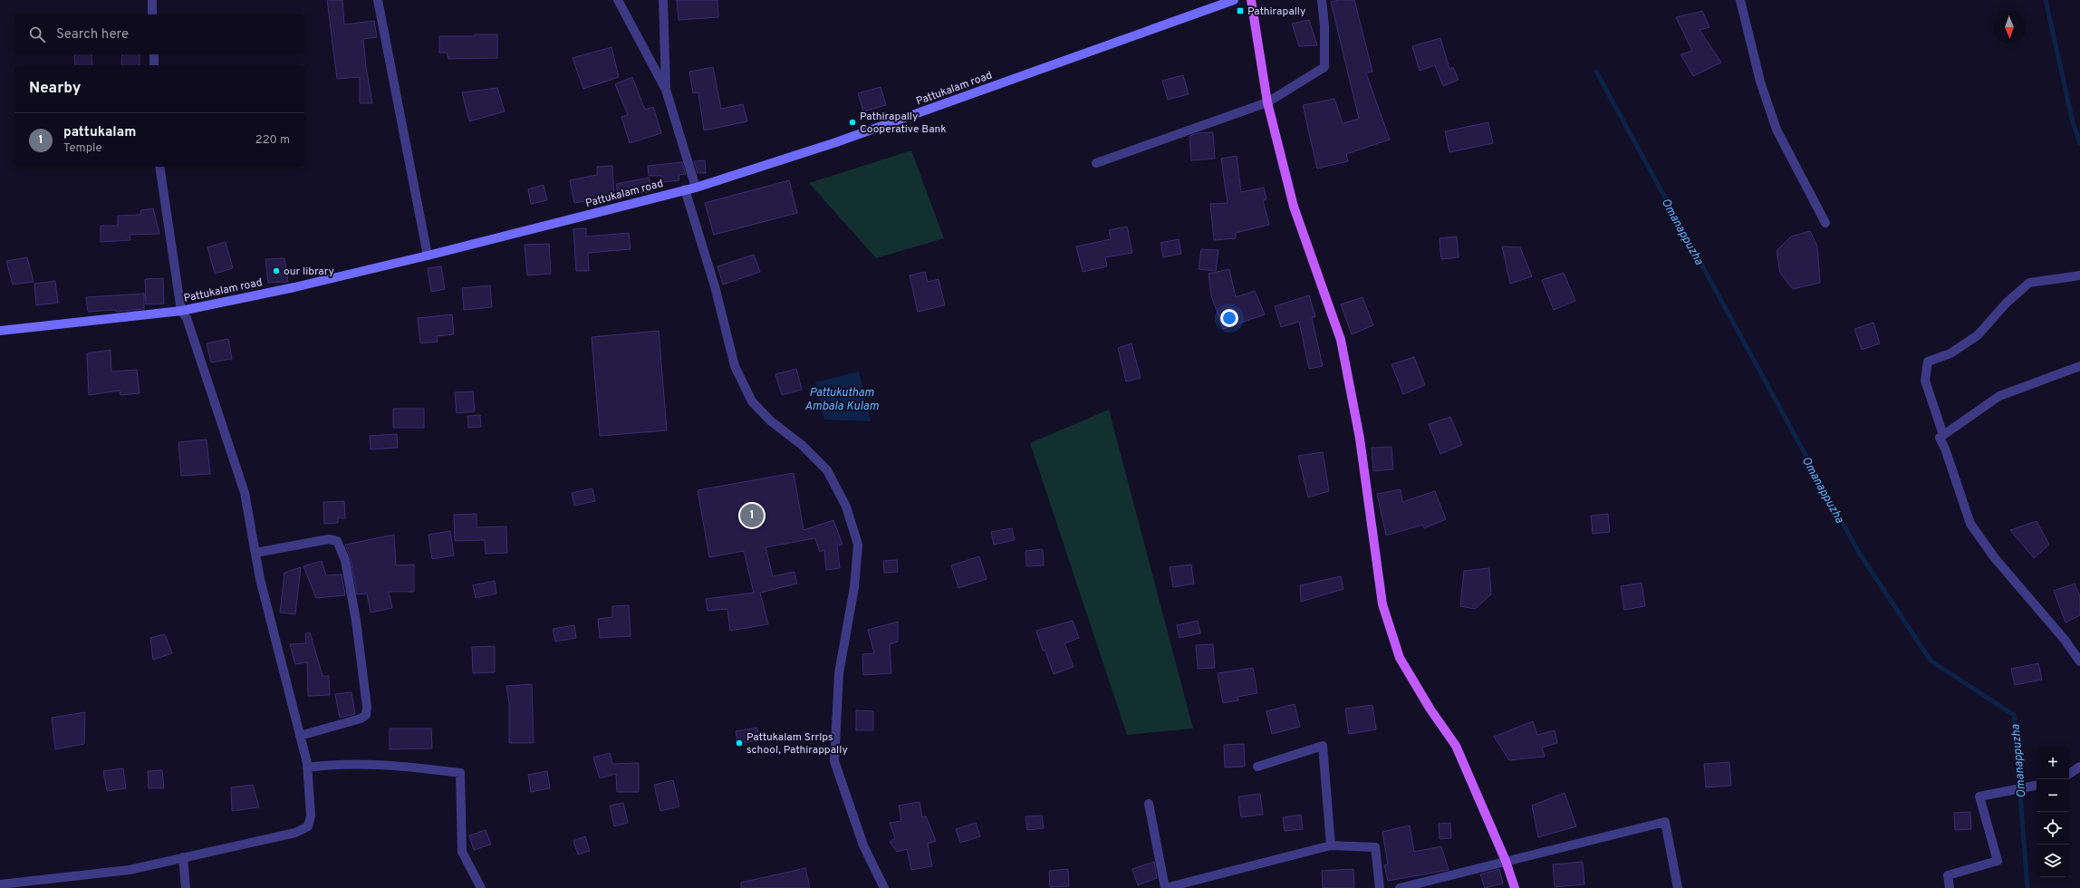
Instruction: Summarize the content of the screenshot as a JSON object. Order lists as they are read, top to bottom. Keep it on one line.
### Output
{"streets":{"main road":["Pattukalam road"]},"water":["Omanappuzha","Pattukutham Ambala Kulam"],"places":{"transit":["Pathirapally"],"other":["Pathirapally Cooperative Bank","our library","Pattukalam Srrlps school, Pathirappally"]},"north":"bottom","page":{"search":"Search here","heading":"Nearby","list":[{"mark":"1","name":"pattukalam","note":"Temple","value":"220 m"}],"pins":"1","map_buttons":["+","−"]}}
